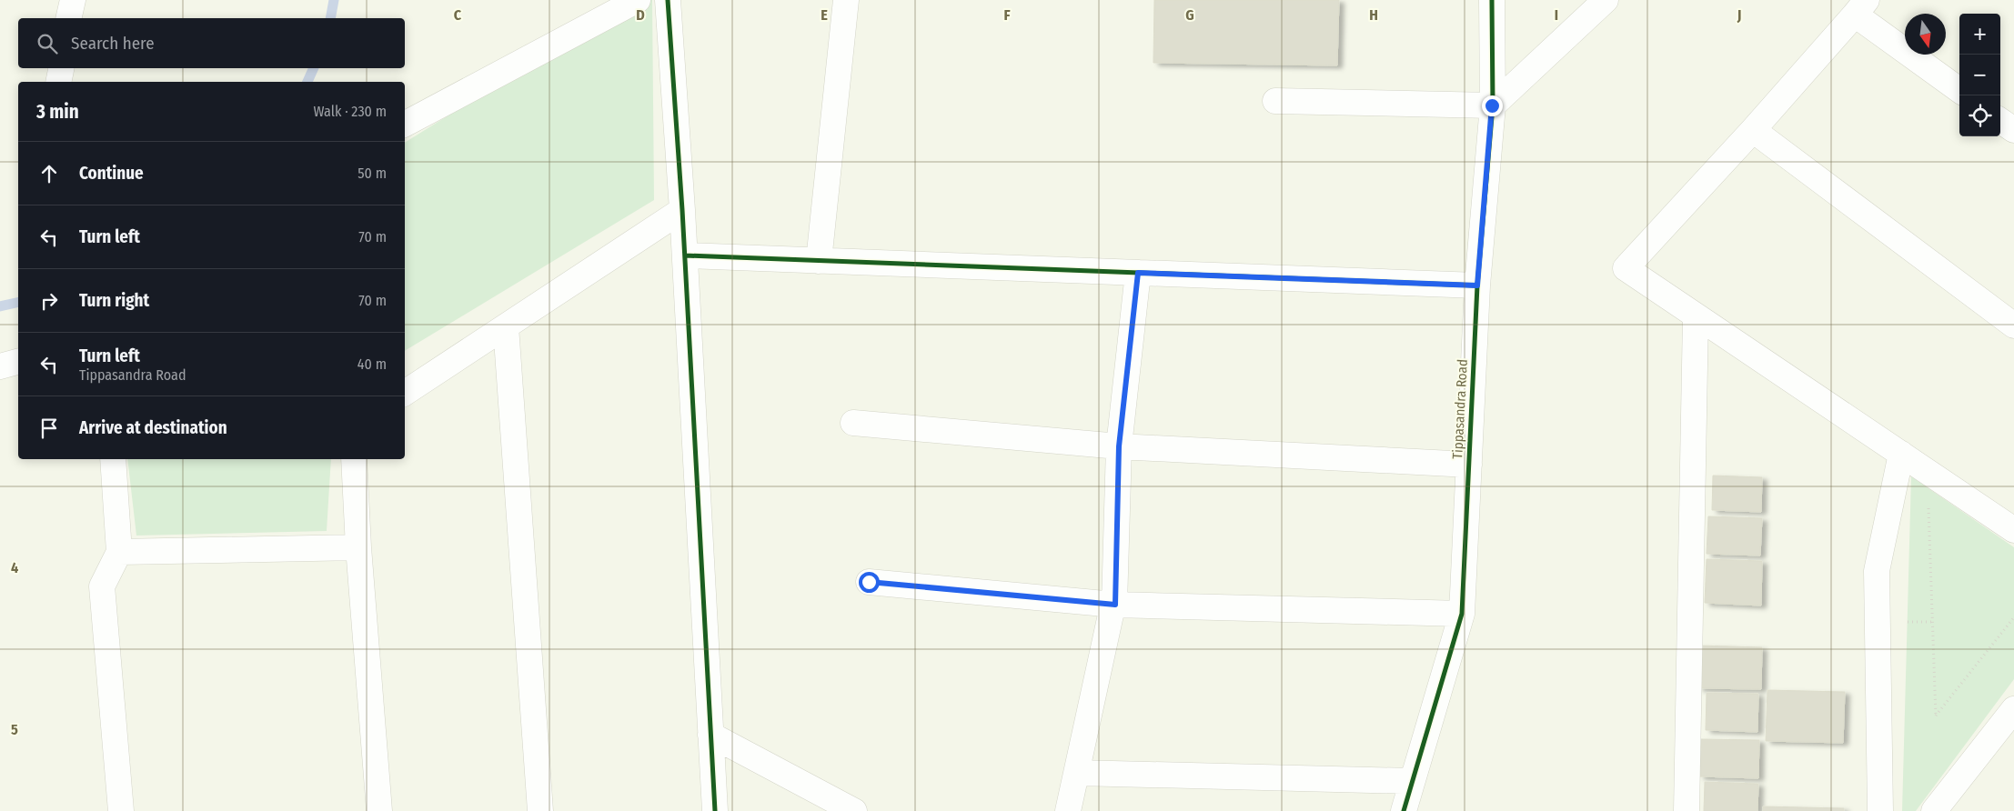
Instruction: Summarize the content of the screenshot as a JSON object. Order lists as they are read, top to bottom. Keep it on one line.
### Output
{"streets":{"street":["Tippasandra Road"]},"north":"bottom","page":{"map_buttons":["+","−"],"search":"Search here","heading":["3 min","Walk · 230 m"],"list":[["Continue","50 m"],["Turn left","70 m"],["Turn right","70 m"],["Turn left","Tippasandra Road","40 m"],"Arrive at destination"]},"grid":{"columns":["C","D","E","F","G","H","I","J"],"rows":["4","5"]}}
